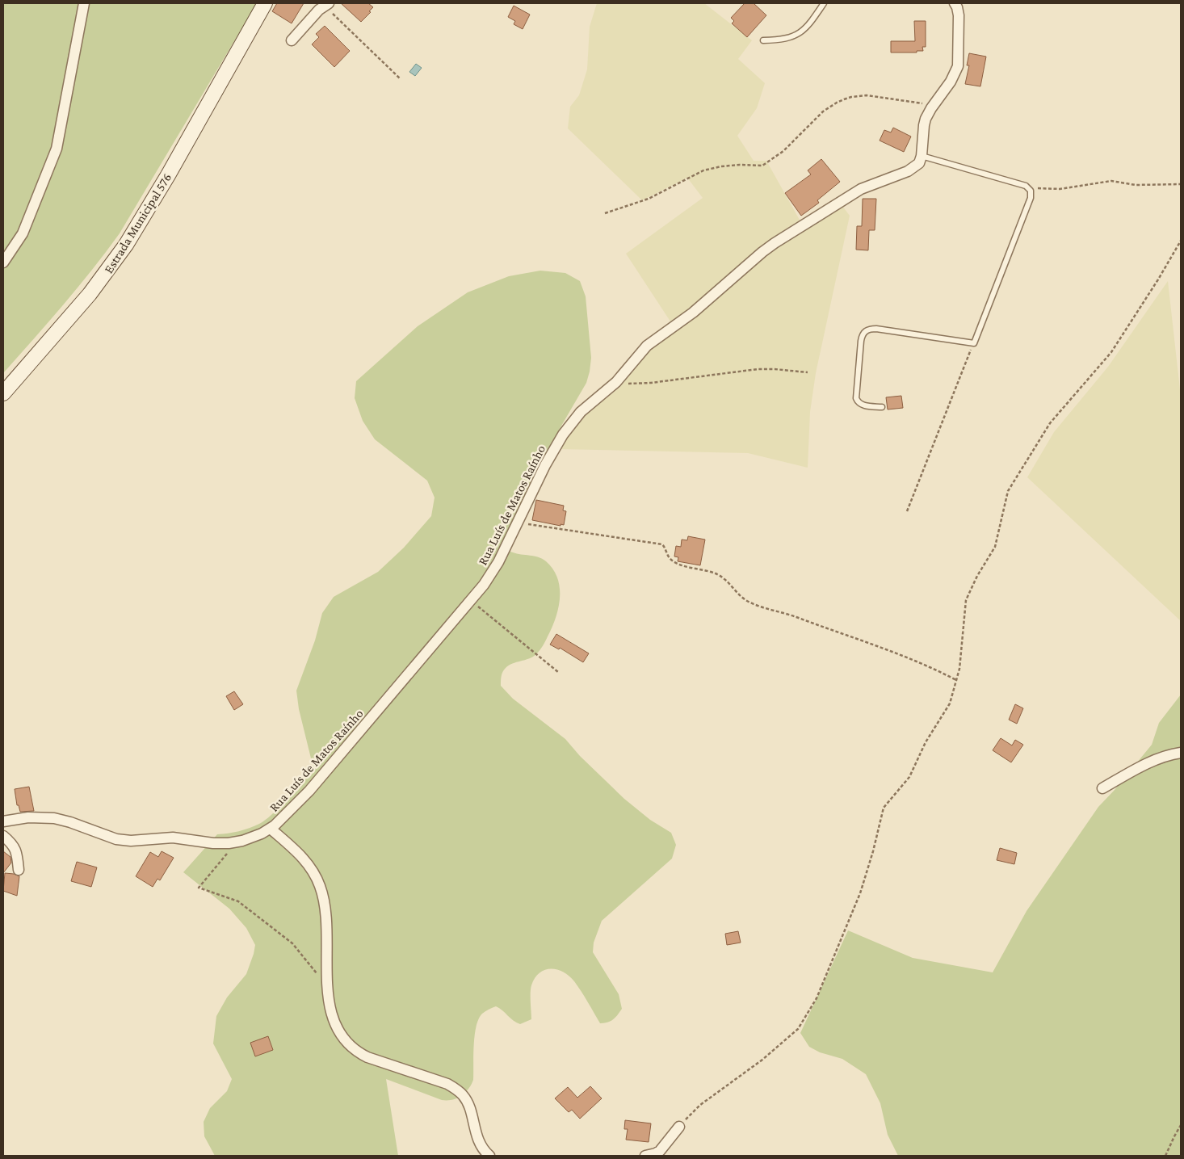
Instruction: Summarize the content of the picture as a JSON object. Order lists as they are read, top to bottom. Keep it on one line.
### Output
{"streets":{"main road":["Estrada Municipal 576"],"street":["Rua Luís de Matos Raínho"]}}
